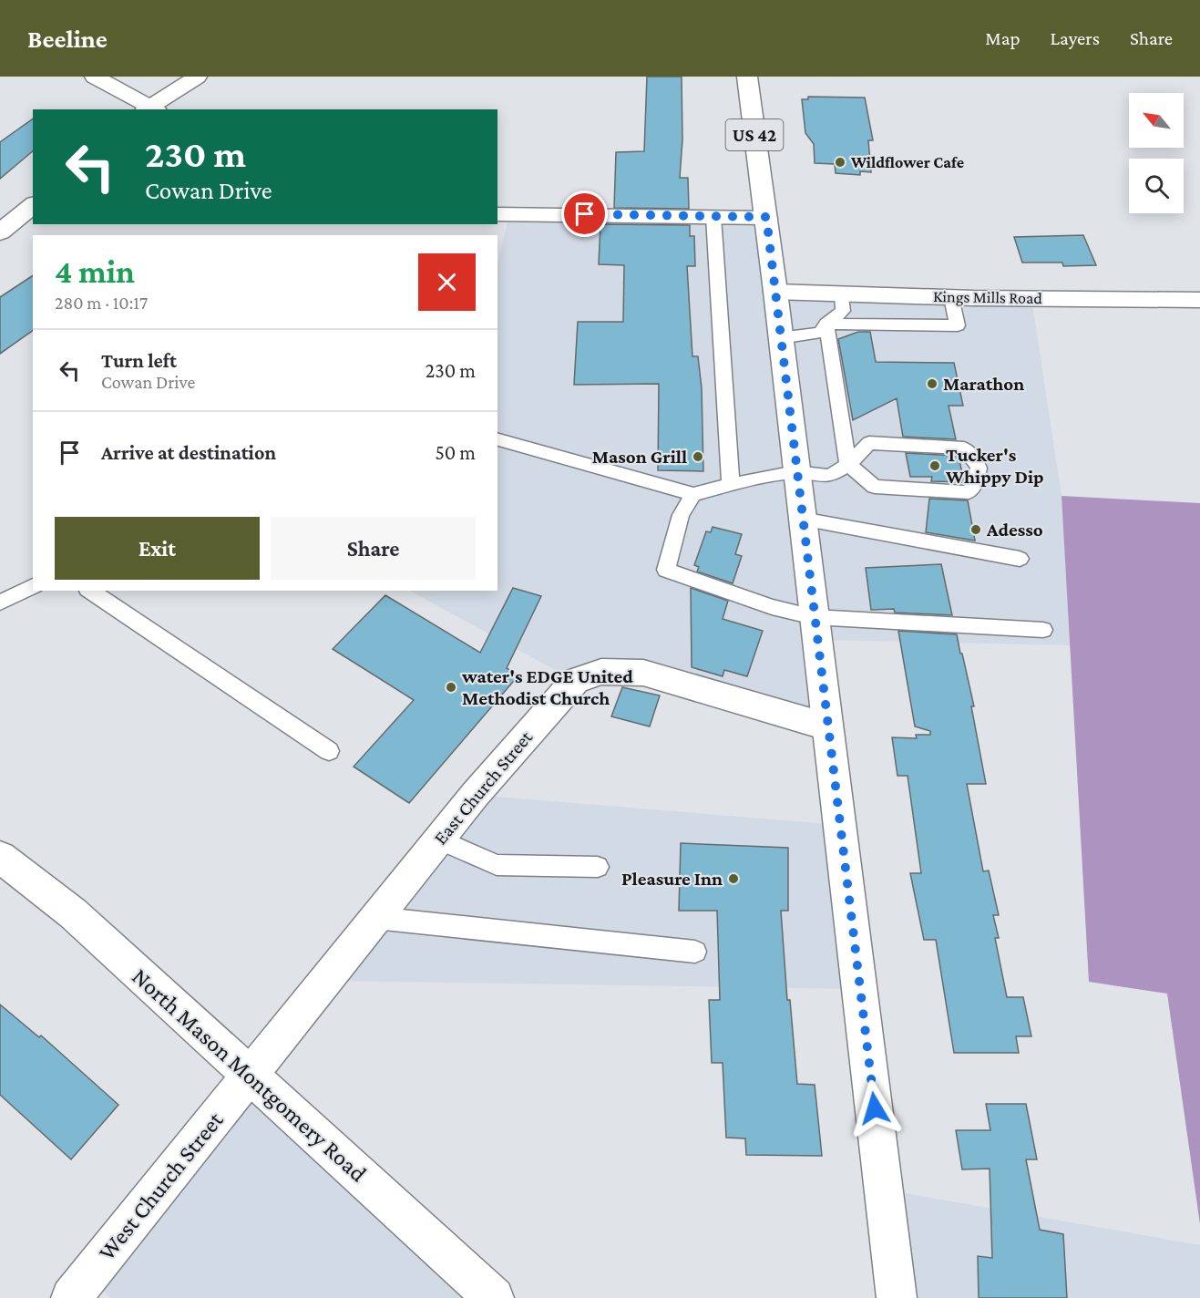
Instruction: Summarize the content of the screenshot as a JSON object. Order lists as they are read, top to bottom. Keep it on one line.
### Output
{"streets":{"main road":["US 42","Kings Mills Road","East Church Street","North Mason Montgomery Road","West Church Street"]},"crossings":[["US 42","Kings Mills Road"],["US 42","East Church Street"],["East Church Street","North Mason Montgomery Road"],["East Church Street","West Church Street"],["North Mason Montgomery Road","West Church Street"]],"places":["Wildflower Cafe","Marathon","Mason Grill","Tucker's Whippy Dip","Adesso","water's EDGE United Methodist Church","Pleasure Inn"],"north":"top left","page":{"header":"Beeline","nav":["Map","Layers","Share"],"turn":["230 m","Cowan Drive"],"heading":["4 min","280 m · 10:17"],"list":[{"name":"Turn left","note":"Cowan Drive","value":"230 m"},{"name":"Arrive at destination","value":"50 m"}],"buttons":["Exit","Share"]}}
